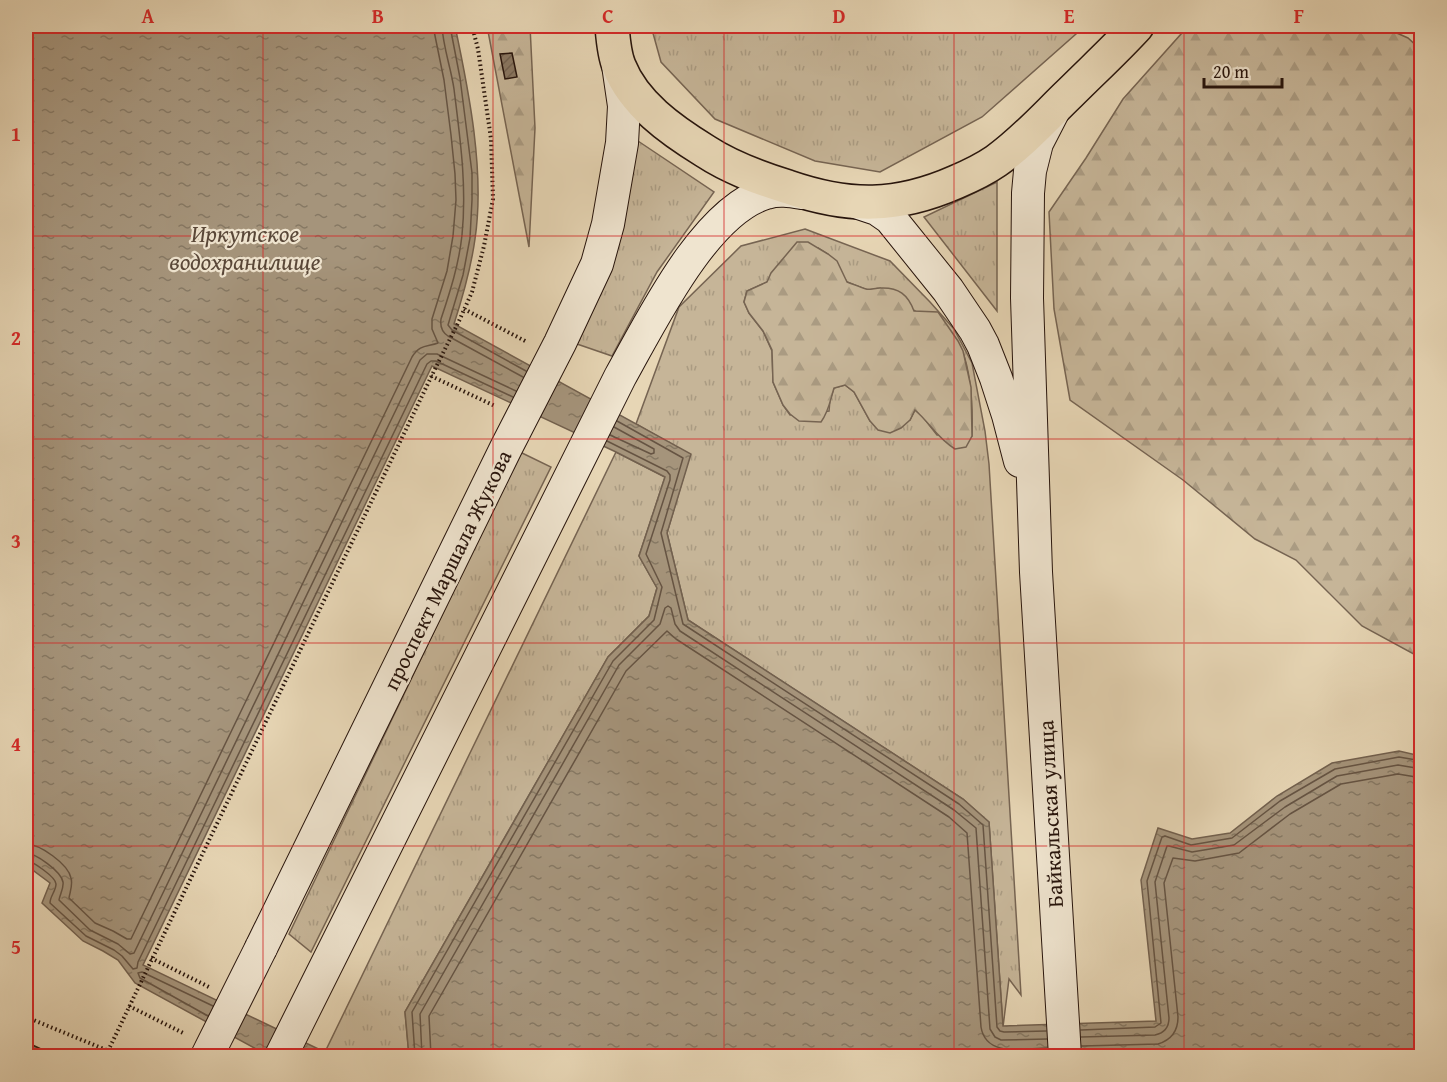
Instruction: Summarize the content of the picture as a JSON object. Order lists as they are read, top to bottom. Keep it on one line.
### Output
{"streets":{"main road":["проспект Маршала Жукова","Байкальская улица"]},"water":["Иркутское водохранилище"],"scale_bar":"20 m","grid":{"columns":["A","B","C","D","E","F"],"rows":["1","2","3","4","5"]}}
